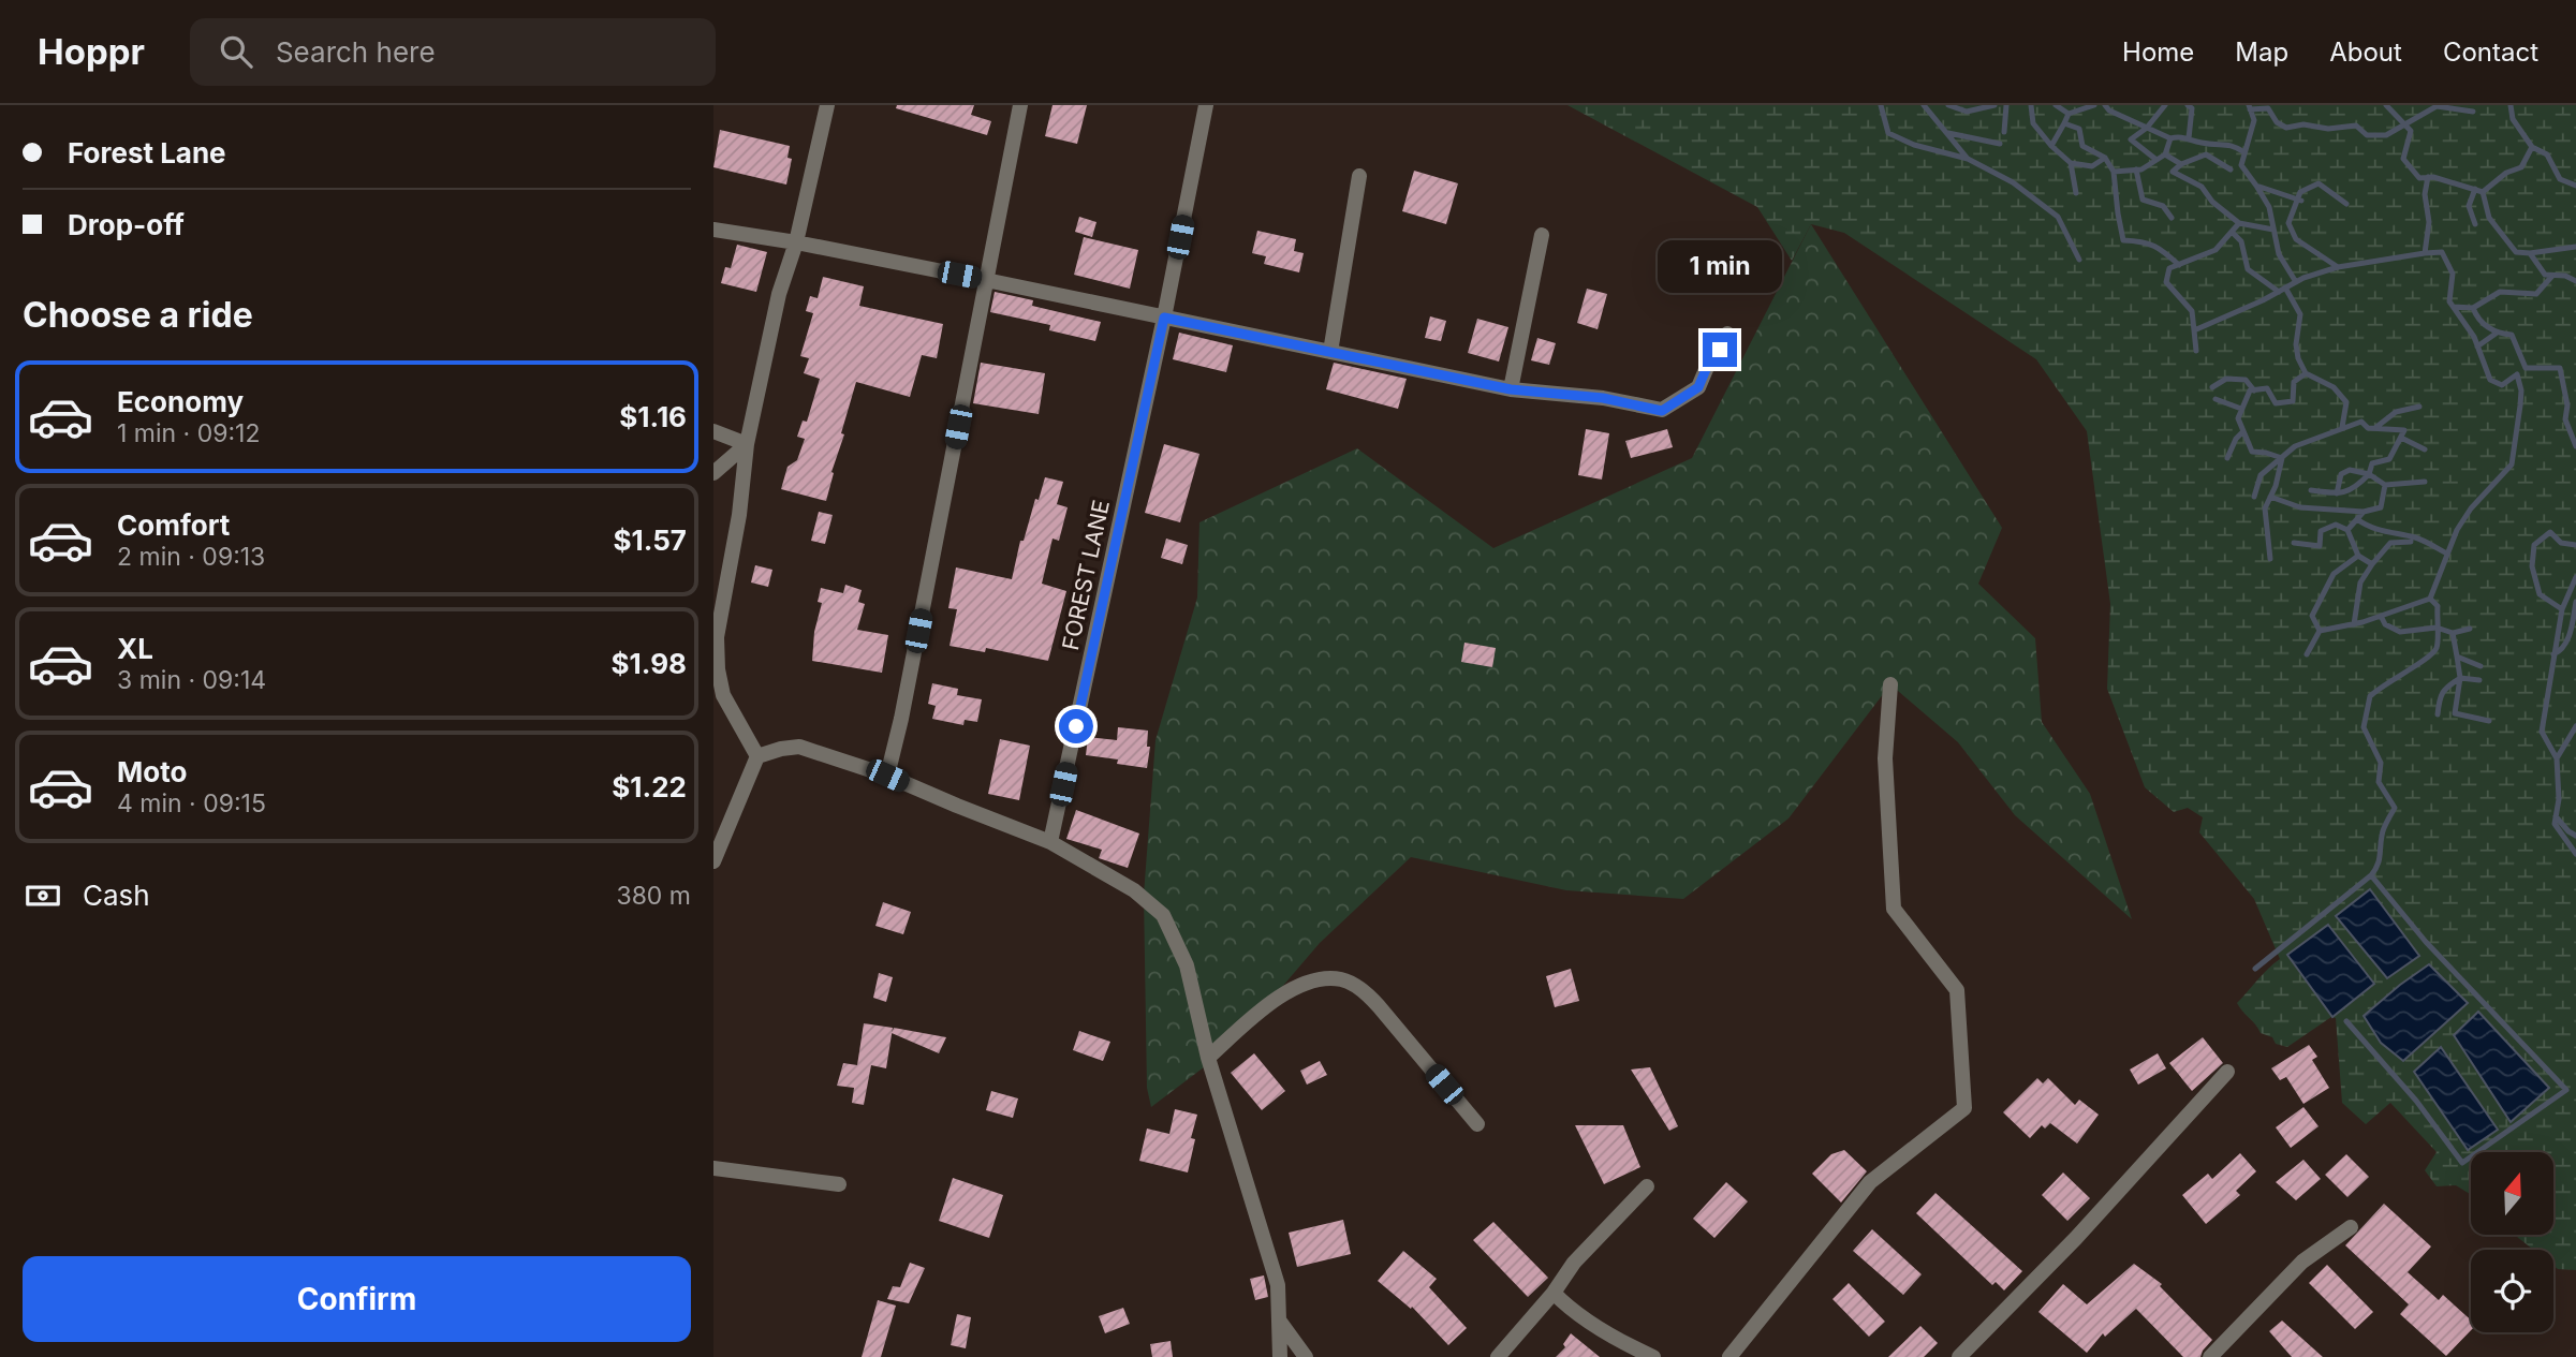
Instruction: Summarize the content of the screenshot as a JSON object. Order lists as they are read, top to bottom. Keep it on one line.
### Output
{"streets":{"street":["FOREST LANE"]},"north":"top","page":{"header":"Hoppr","search":"Search here","nav":["Home","Map","About","Contact"],"banner":["Forest Lane","Drop-off"],"bubble":"1 min","heading":"Choose a ride","list":[{"name":"Economy","note":"1 min · 09:12","value":"$1.16"},{"name":"Comfort","note":"2 min · 09:13","value":"$1.57"},{"name":"XL","note":"3 min · 09:14","value":"$1.98"},{"name":"Moto","note":"4 min · 09:15","value":"$1.22"}],"pay":["Cash","380 m"],"buttons":"Confirm"}}
